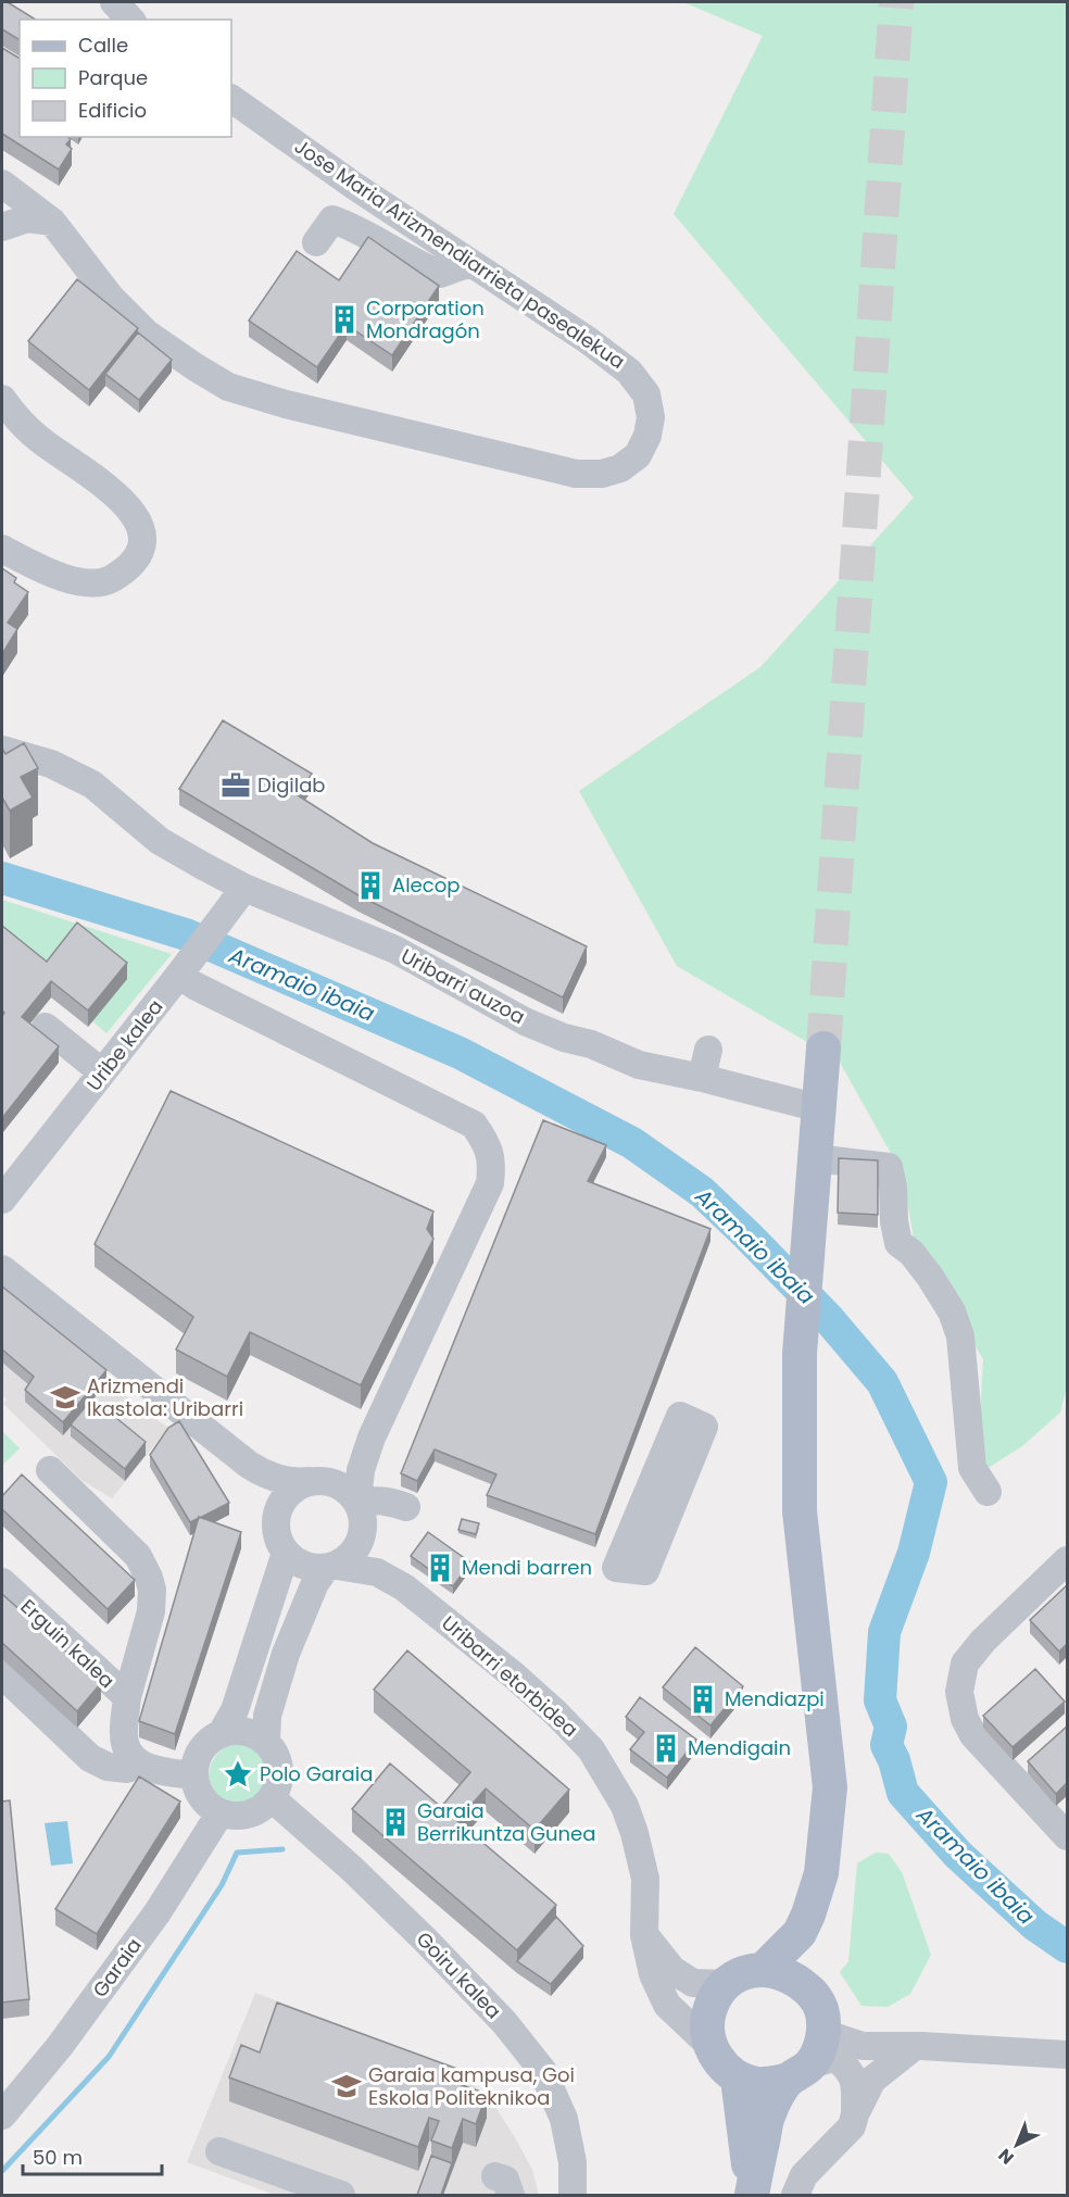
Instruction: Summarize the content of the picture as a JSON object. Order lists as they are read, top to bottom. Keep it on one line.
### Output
{"streets":{"street":["Jose Maria Arizmendiarrieta pasealekua","Uribarri auzoa","Uribe kalea","Erguin kalea","Uribarri etorbidea","Garaia","Goiru kalea"]},"crossings":[["Uribarri auzoa","Uribe kalea"],["Erguin kalea","Garaia"],["Erguin kalea","Goiru kalea"],["Garaia","Goiru kalea"]],"water":["Aramaio ibaia"],"places":{"building":["Corporation Mondragón","Alecop","Mendi barren","Mendiazpi","Mendigain","Garaia Berrikuntza Gunea"],"office":["Digilab"],"school or university":["Arizmendi Ikastola: Uribarri","Garaia kampusa, Goi Eskola Politeknikoa"],"place":["Polo Garaia"]},"legend":["Calle","Parque","Edificio"],"scale_bar":"50 m","north":"bottom left"}
